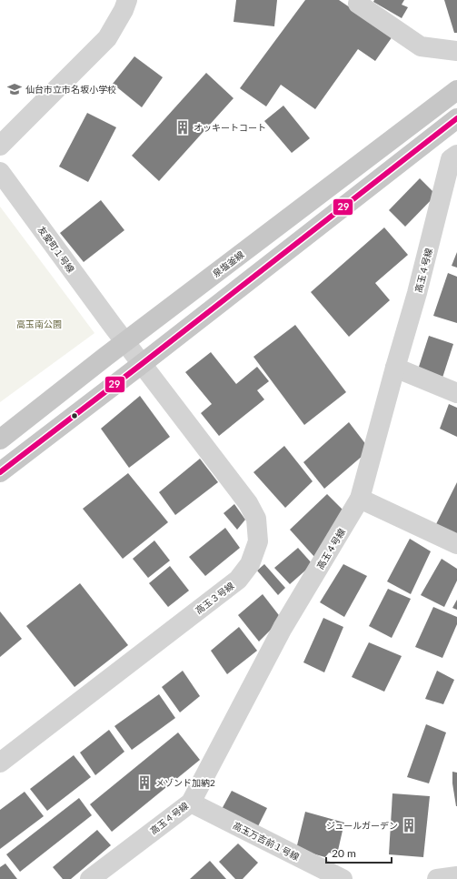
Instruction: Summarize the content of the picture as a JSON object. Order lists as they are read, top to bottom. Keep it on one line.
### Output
{"streets":{"main road":["泉塩釜線"],"street":["友愛町１号線","高玉４号線","高玉３号線","高玉万吉前１号線"]},"crossings":[["友愛町１号線","高玉３号線"],["泉塩釜線","高玉３号線"],["高玉４号線","高玉万吉前１号線"]],"parks":["高玉南公園"],"places":{"school or university":["仙台市立市名坂小学校"],"building":["オッキートコート","メゾンド加納2","ジュールガーデン"]},"lines":["transit line 29"],"scale_bar":"20 m"}
